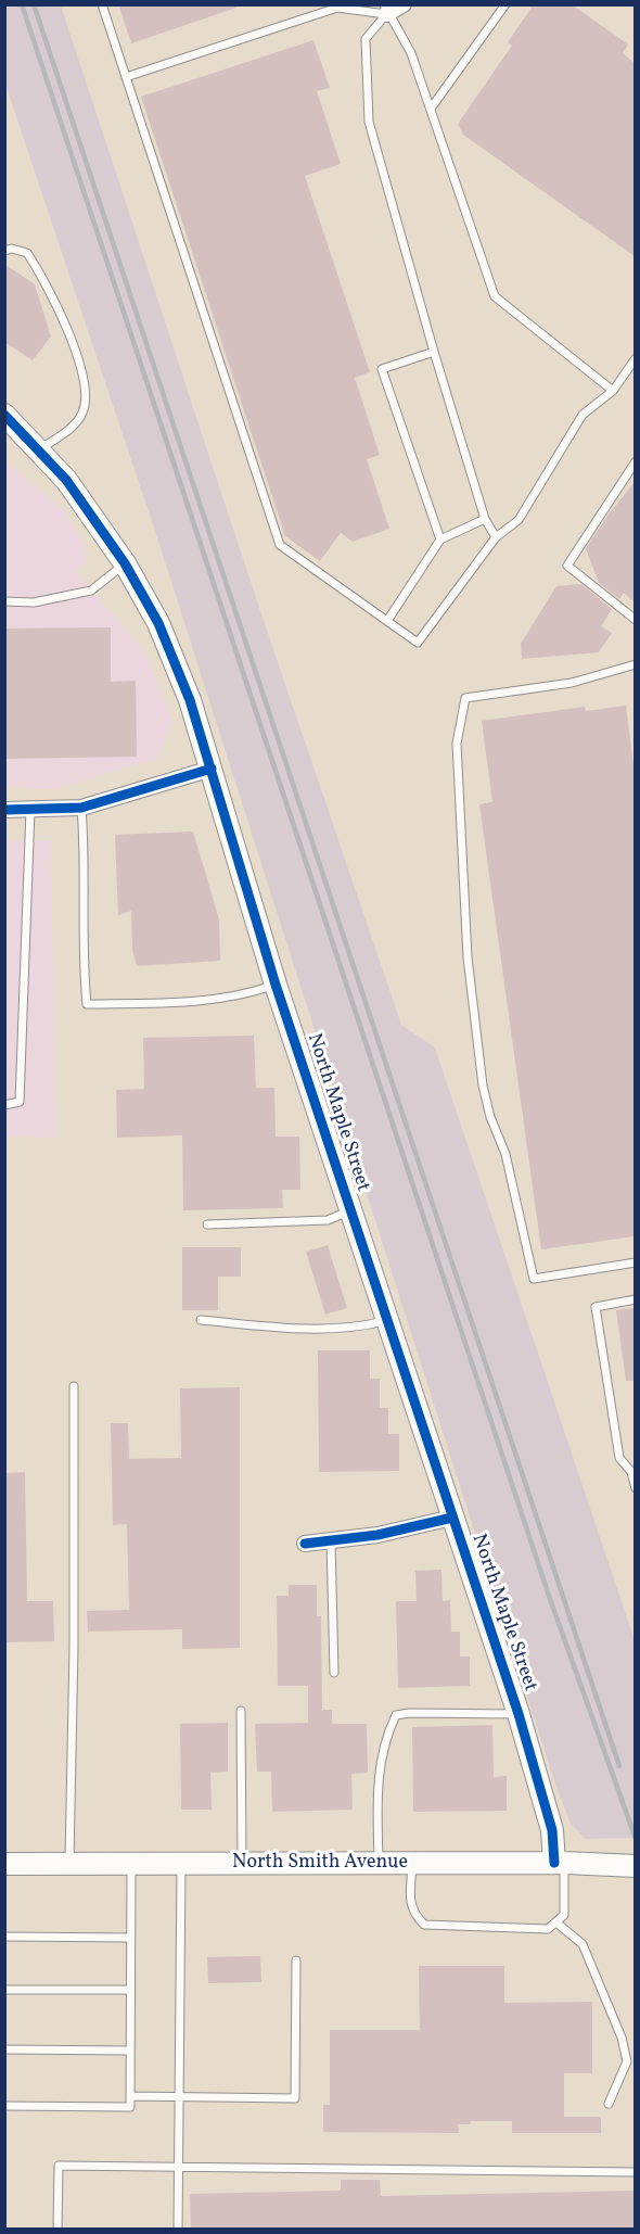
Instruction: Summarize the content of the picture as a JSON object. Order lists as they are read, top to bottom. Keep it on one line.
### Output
{"streets":{"main road":["North Maple Street","North Smith Avenue"]},"crossings":[["North Maple Street","North Smith Avenue"]]}
